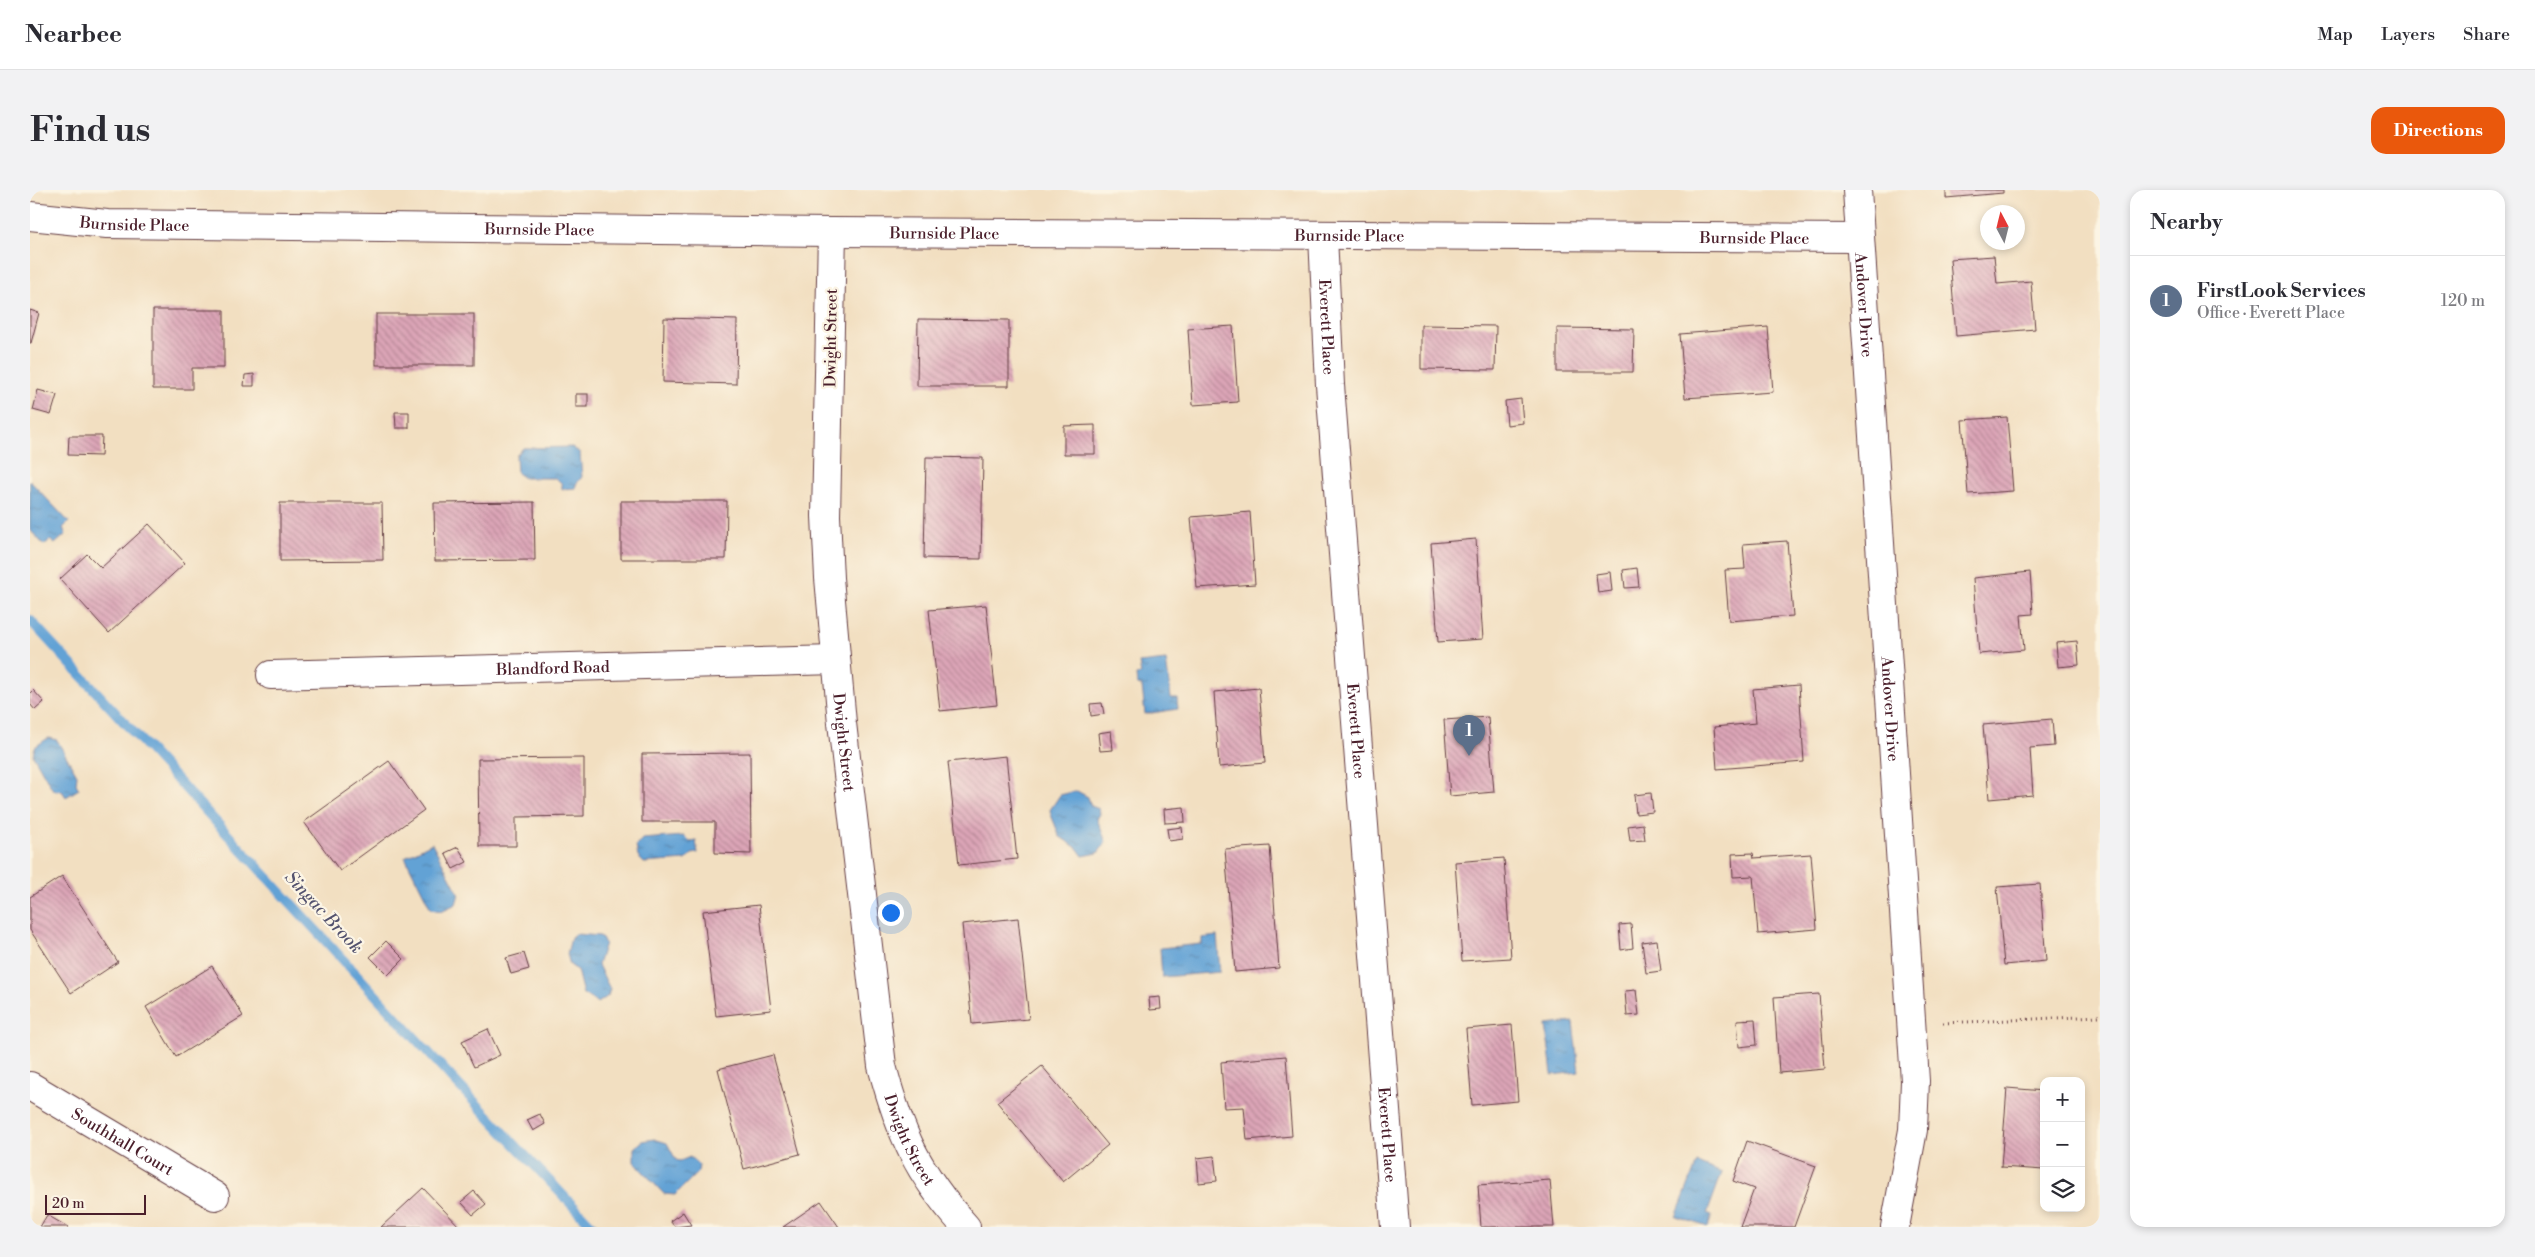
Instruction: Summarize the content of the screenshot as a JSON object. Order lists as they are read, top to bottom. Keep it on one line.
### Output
{"streets":{"street":["Burnside Place","Andover Drive","Everett Place","Dwight Street","Blandford Road","Southhall Court"]},"crossings":[["Burnside Place","Andover Drive"],["Burnside Place","Everett Place"],["Burnside Place","Dwight Street"],["Dwight Street","Blandford Road"]],"water":["Singac Brook"],"scale_bar":"20 m","north":"top","page":{"header":"Nearbee","nav":["Map","Layers","Share"],"buttons":"Directions","title":"Find us","heading":"Nearby","list":[{"mark":"1","name":"FirstLook Services","note":"Office · Everett Place","value":"120 m"}],"pins":"1","map_buttons":["+","−"],"scale":"20 m"}}
